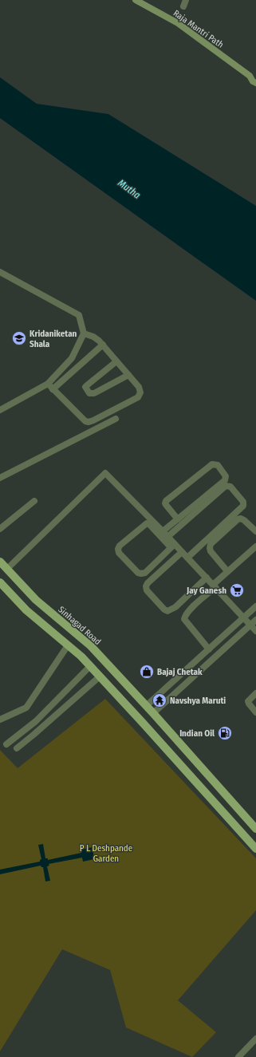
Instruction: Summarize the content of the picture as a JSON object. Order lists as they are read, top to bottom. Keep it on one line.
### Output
{"streets":{"main road":["Raja Mantri Path","Sinhagad Road"]},"water":["Mutha"],"parks":["P L Deshpande Garden"],"places":{"school or university":["Kridaniketan Shala"],"supermarket":["Jay Ganesh"],"shop":["Bajaj Chetak"],"temple":["Navshya Maruti"],"fuel station":["Indian Oil"]}}
